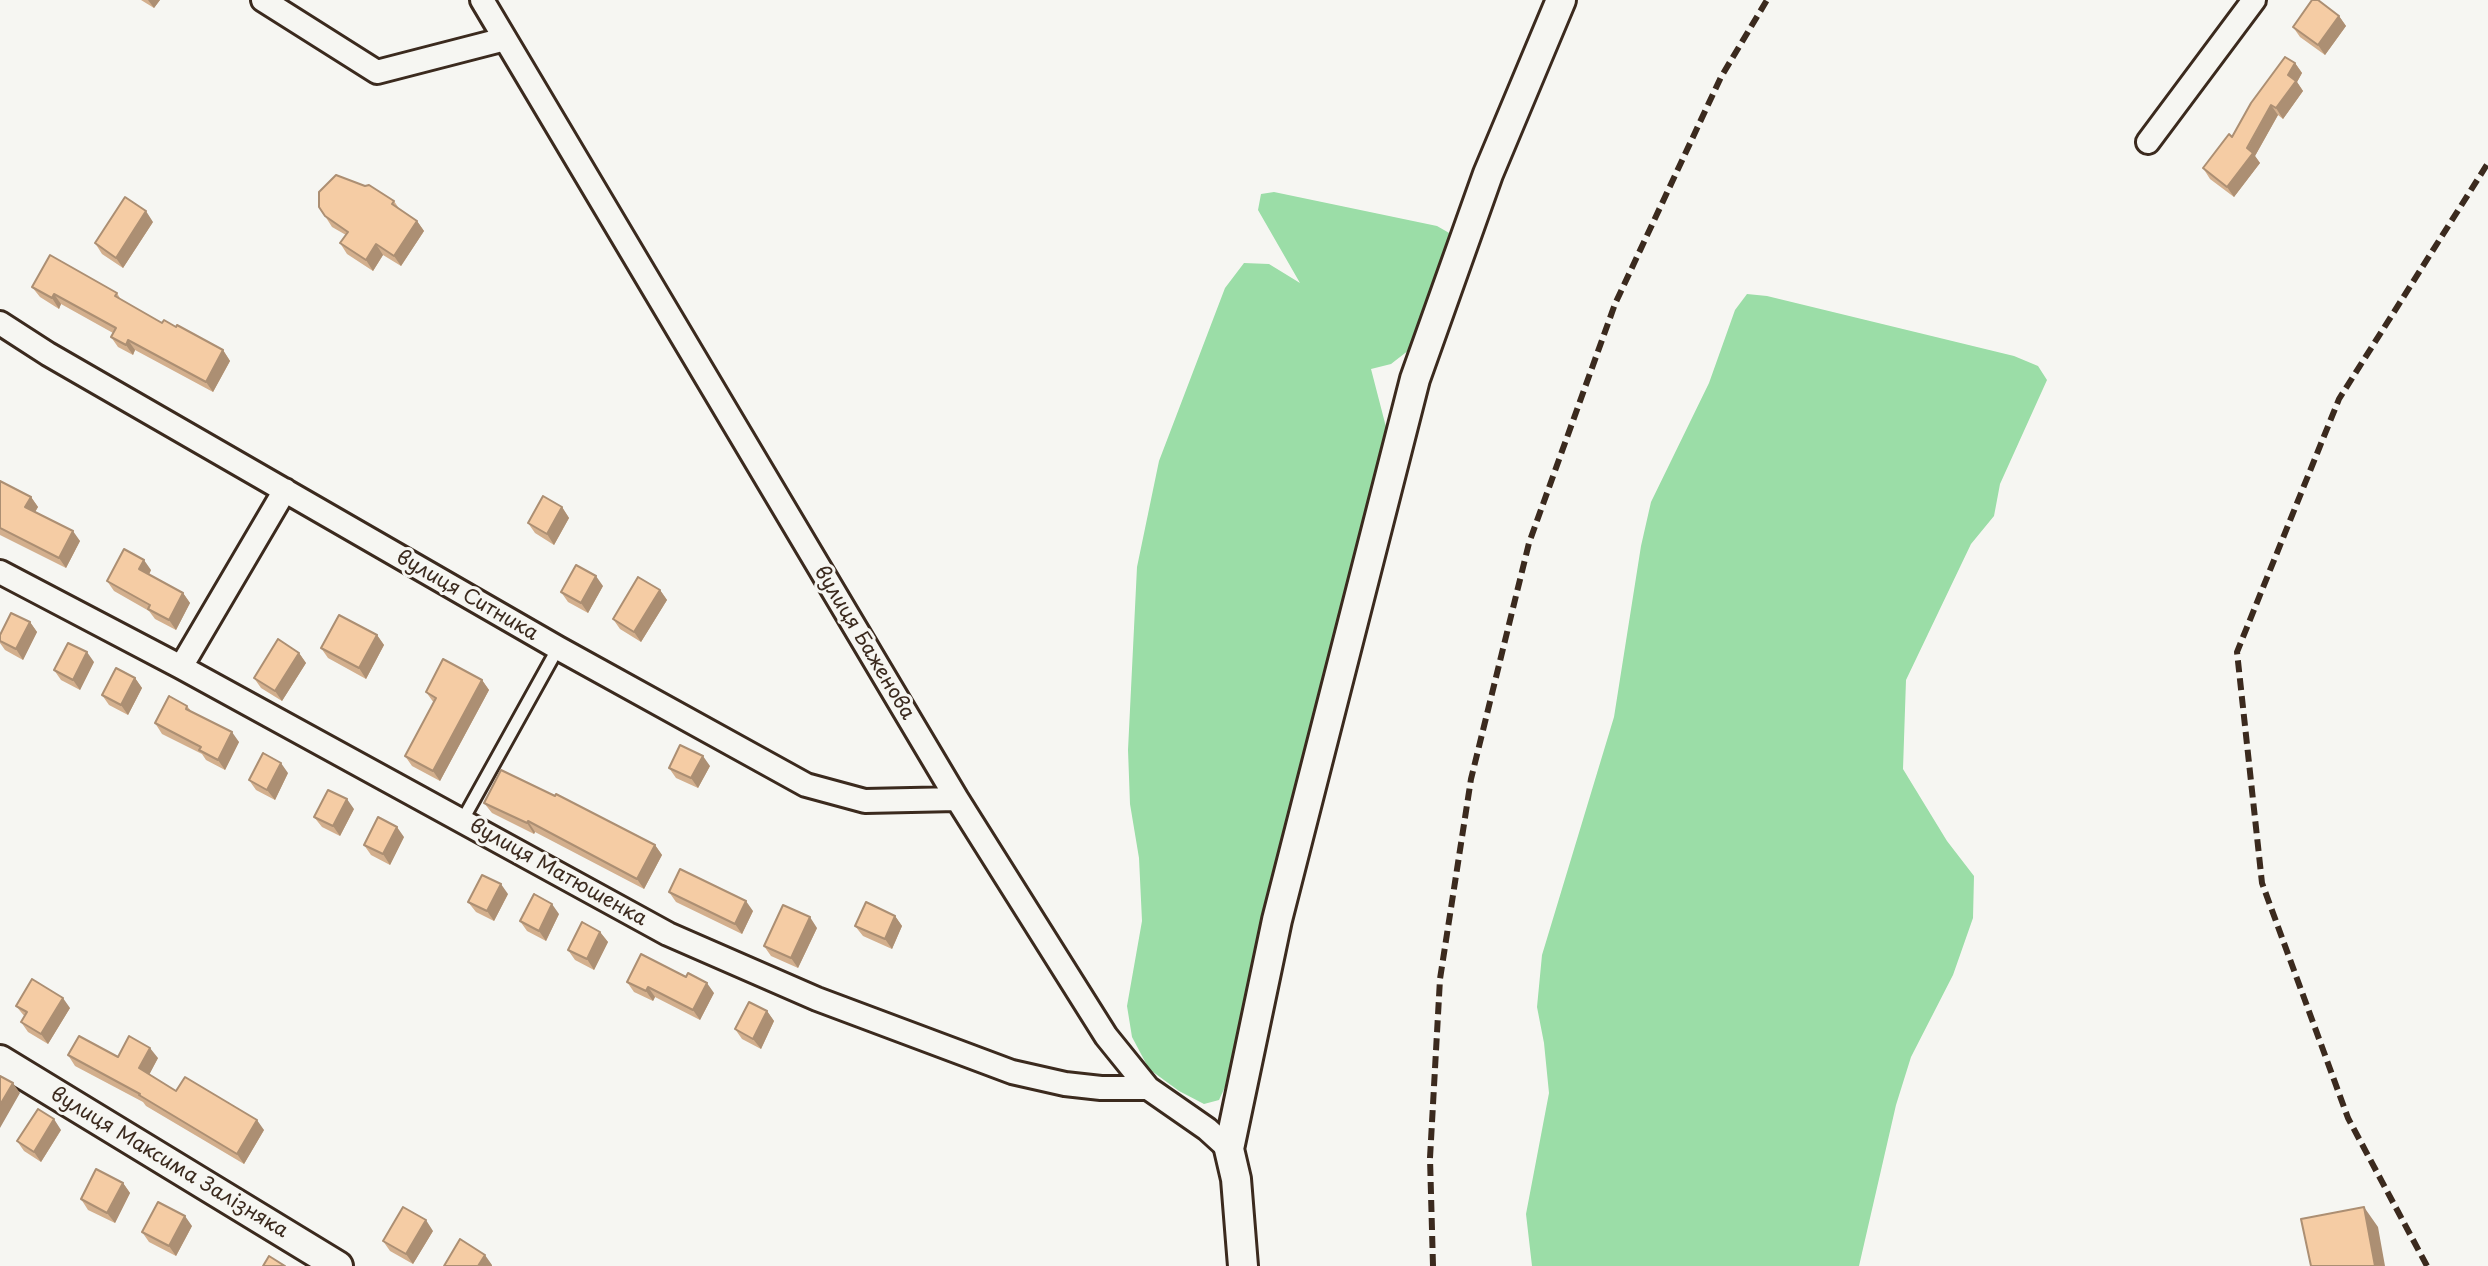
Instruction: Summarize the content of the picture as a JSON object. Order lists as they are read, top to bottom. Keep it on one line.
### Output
{"streets":{"street":["вулиця Ситника","вулиця Баженова","вулиця Матюшенка","вулиця Максима Залізняка"]},"crossings":[["вулиця Ситника","вулиця Баженова"],["вулиця Баженова","вулиця Матюшенка"]]}
